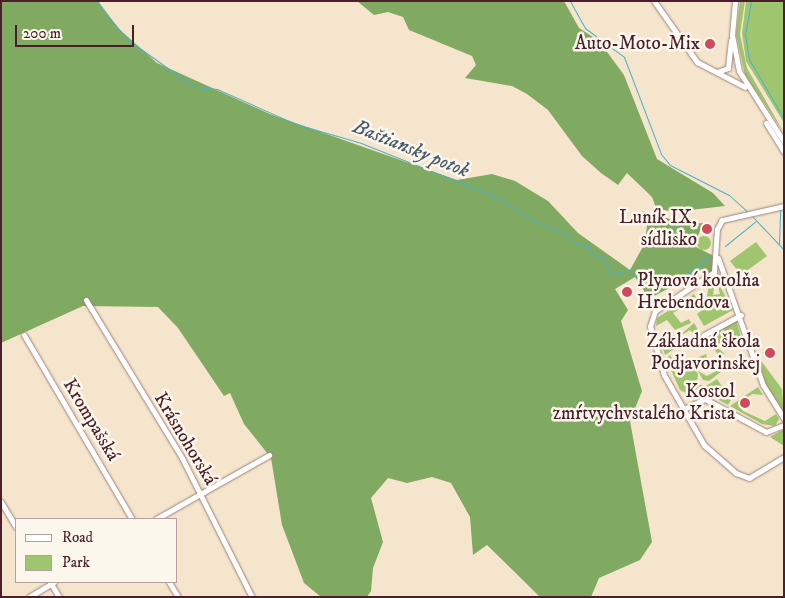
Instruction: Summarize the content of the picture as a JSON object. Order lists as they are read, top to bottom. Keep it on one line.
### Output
{"streets":{"street":["Krompašská","Krásnohorská"]},"water":["Baštiansky potok"],"places":["Auto-Moto-Mix","Luník IX, sídlisko","Plynová kotolňa Hrebendova","Základná škola Podjavorinskej","Kostol zmŕtvychvstalého Krista"],"legend":["Road","Park"],"scale_bar":"200 m"}
